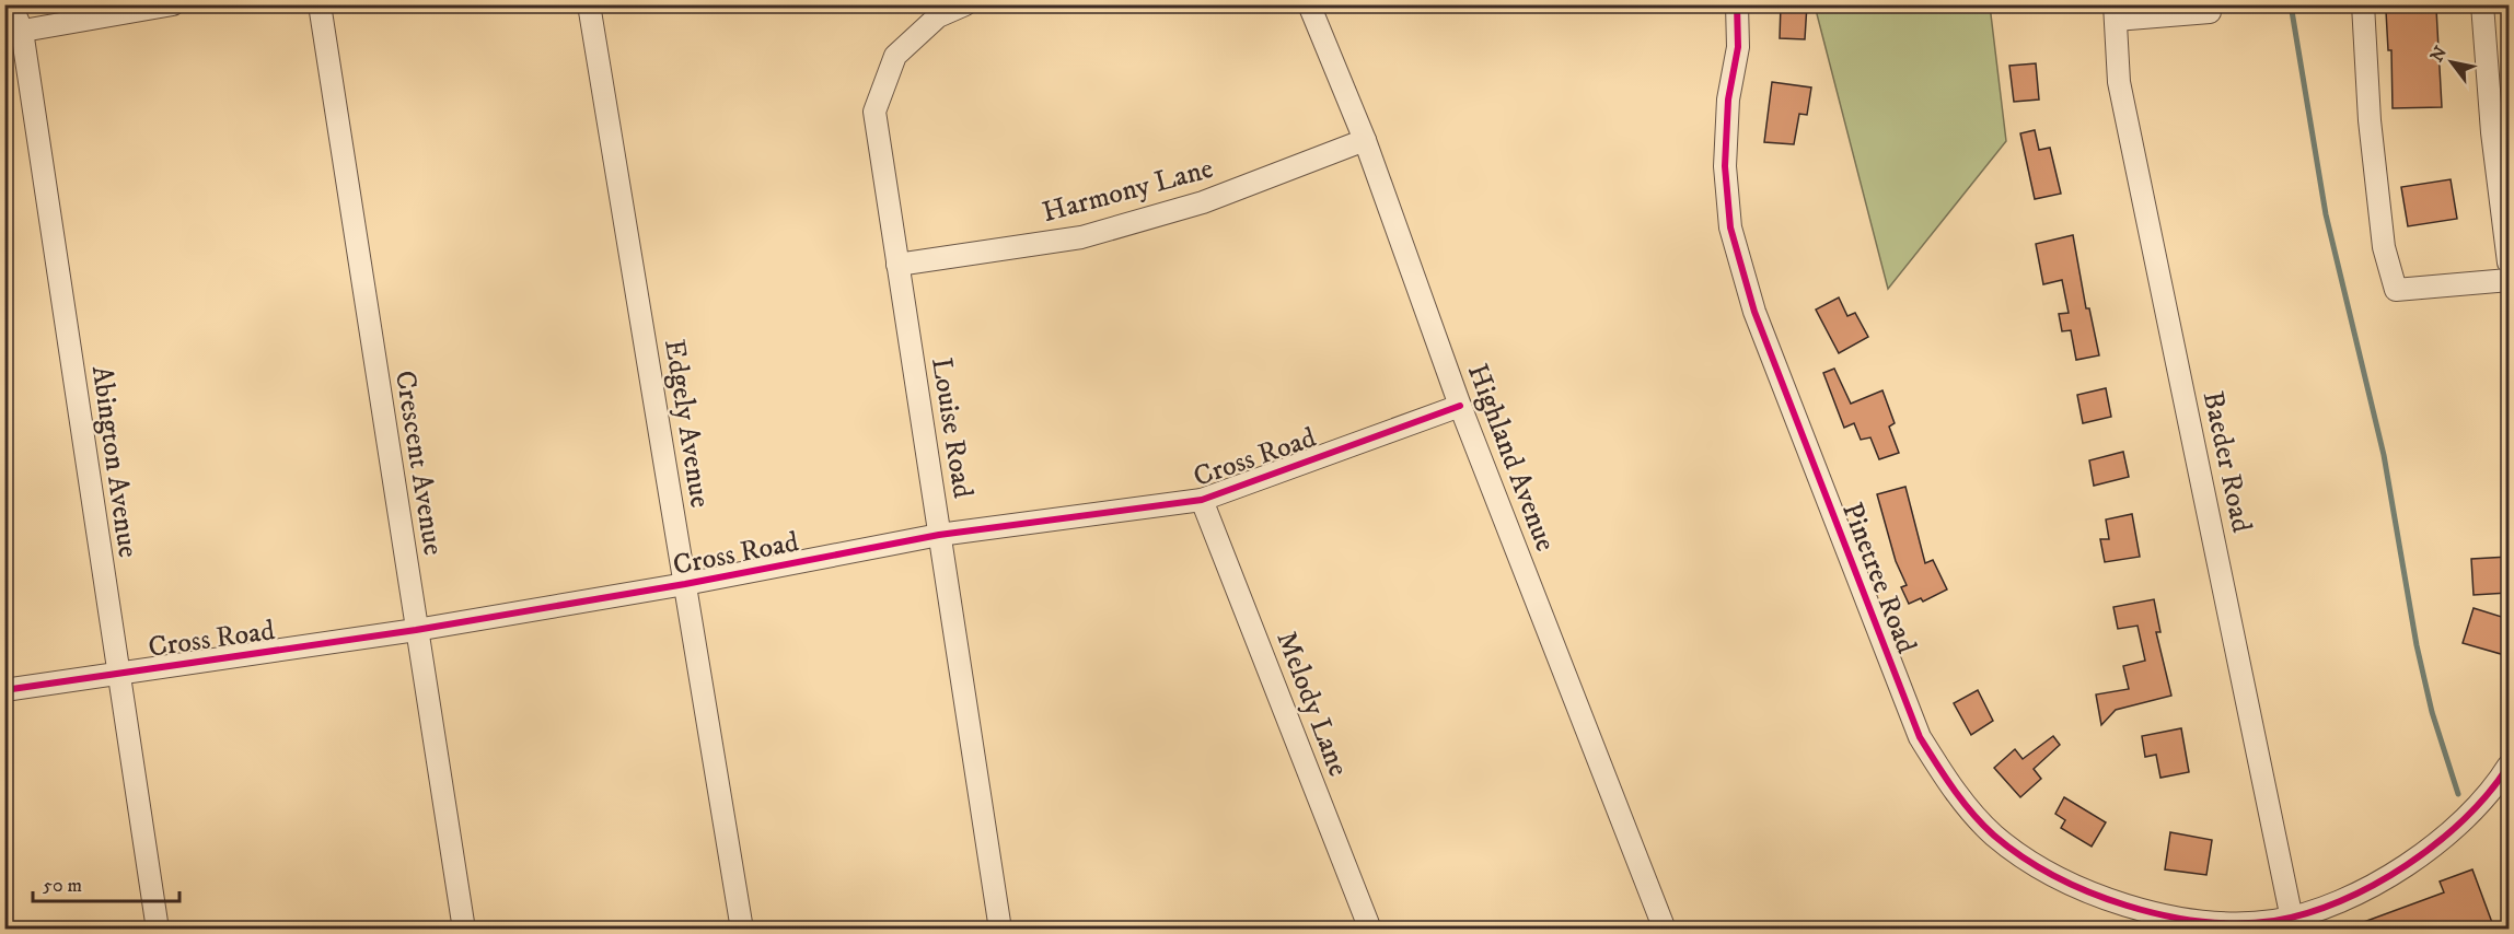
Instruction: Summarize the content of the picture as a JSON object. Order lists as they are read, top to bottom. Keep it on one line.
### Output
{"streets":{"street":["Harmony Lane","Edgely Avenue","Louise Road","Cross Road","Highland Avenue","Abington Avenue","Baeder Road","Crescent Avenue","Pinetree Road","Melody Lane"]},"crossings":[["Harmony Lane","Louise Road"],["Harmony Lane","Highland Avenue"],["Edgely Avenue","Cross Road"],["Louise Road","Cross Road"],["Cross Road","Highland Avenue"],["Cross Road","Abington Avenue"],["Cross Road","Crescent Avenue"],["Cross Road","Melody Lane"],["Baeder Road","Pinetree Road"]],"scale_bar":"50 m","north":"top left"}
